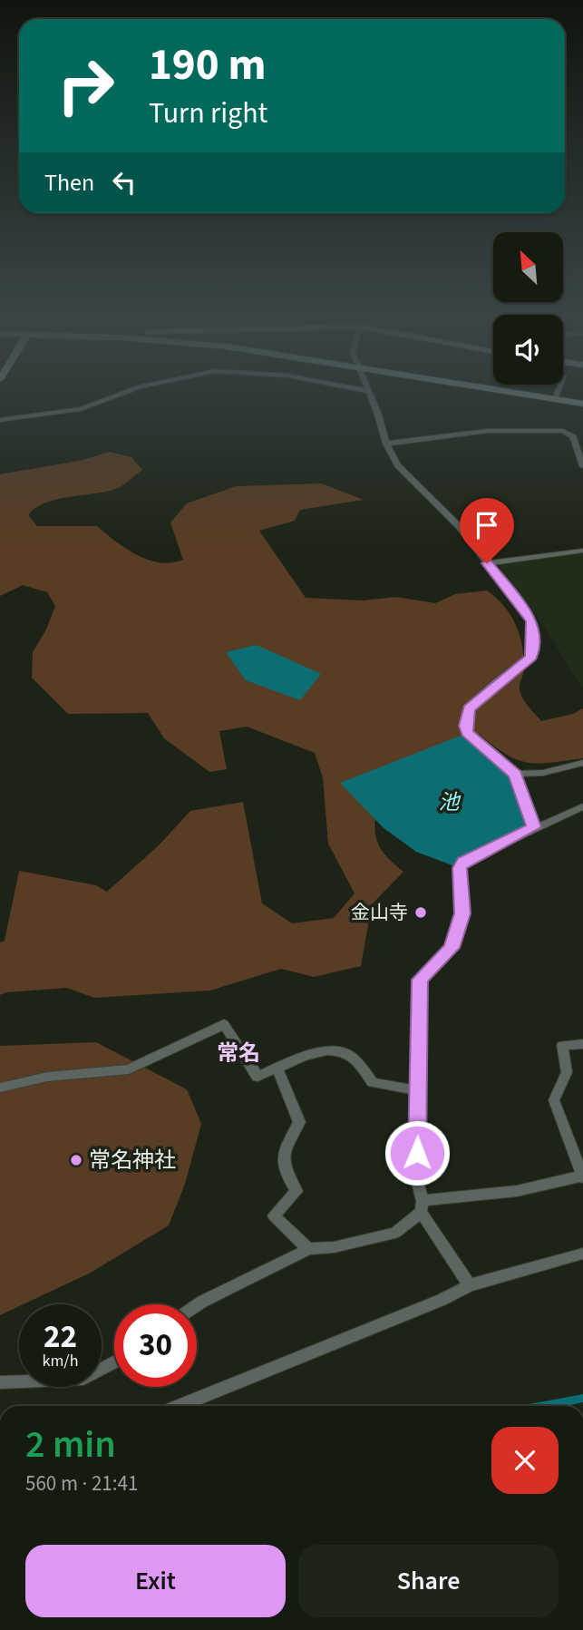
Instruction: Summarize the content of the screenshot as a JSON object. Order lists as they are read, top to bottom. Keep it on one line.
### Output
{"districts":["常名"],"water":["池"],"places":["金山寺","常名神社"],"north":"top left","page":{"turn":["190 m","Turn right"],"then":"Then","speed":"22 km/h","limit":"30","heading":["2 min","560 m · 21:41"],"buttons":["Exit","Share"]}}
